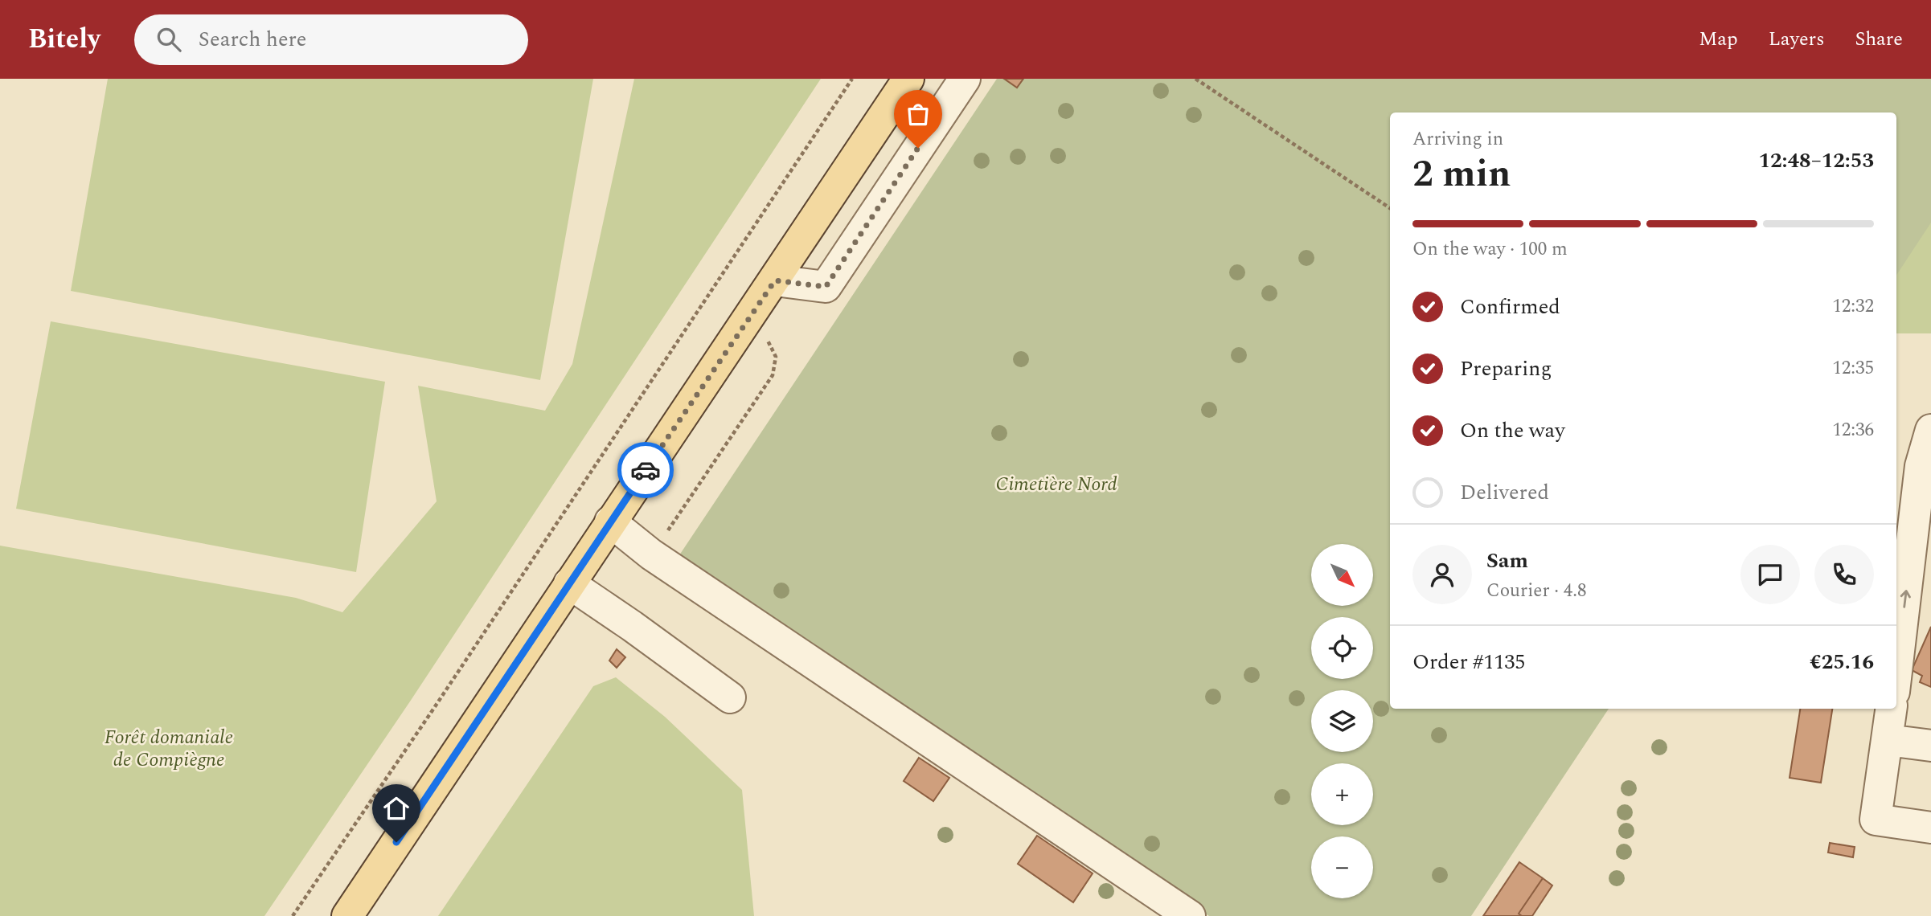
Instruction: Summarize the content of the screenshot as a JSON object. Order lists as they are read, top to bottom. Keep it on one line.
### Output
{"parks":["Cimetière Nord","Forêt domaniale de Compiègne"],"north":"bottom right","page":{"header":"Bitely","search":"Search here","nav":["Map","Layers","Share"],"heading":["2 min","Arriving in","12:48–12:53"],"panel":["Sam","Courier · 4.8","Order #1135","€25.16"],"bar":"On the way · 100 m","list":[["Confirmed","12:32"],["Preparing","12:35"],["On the way","12:36"],"Delivered"],"map_buttons":["+","−"]}}
